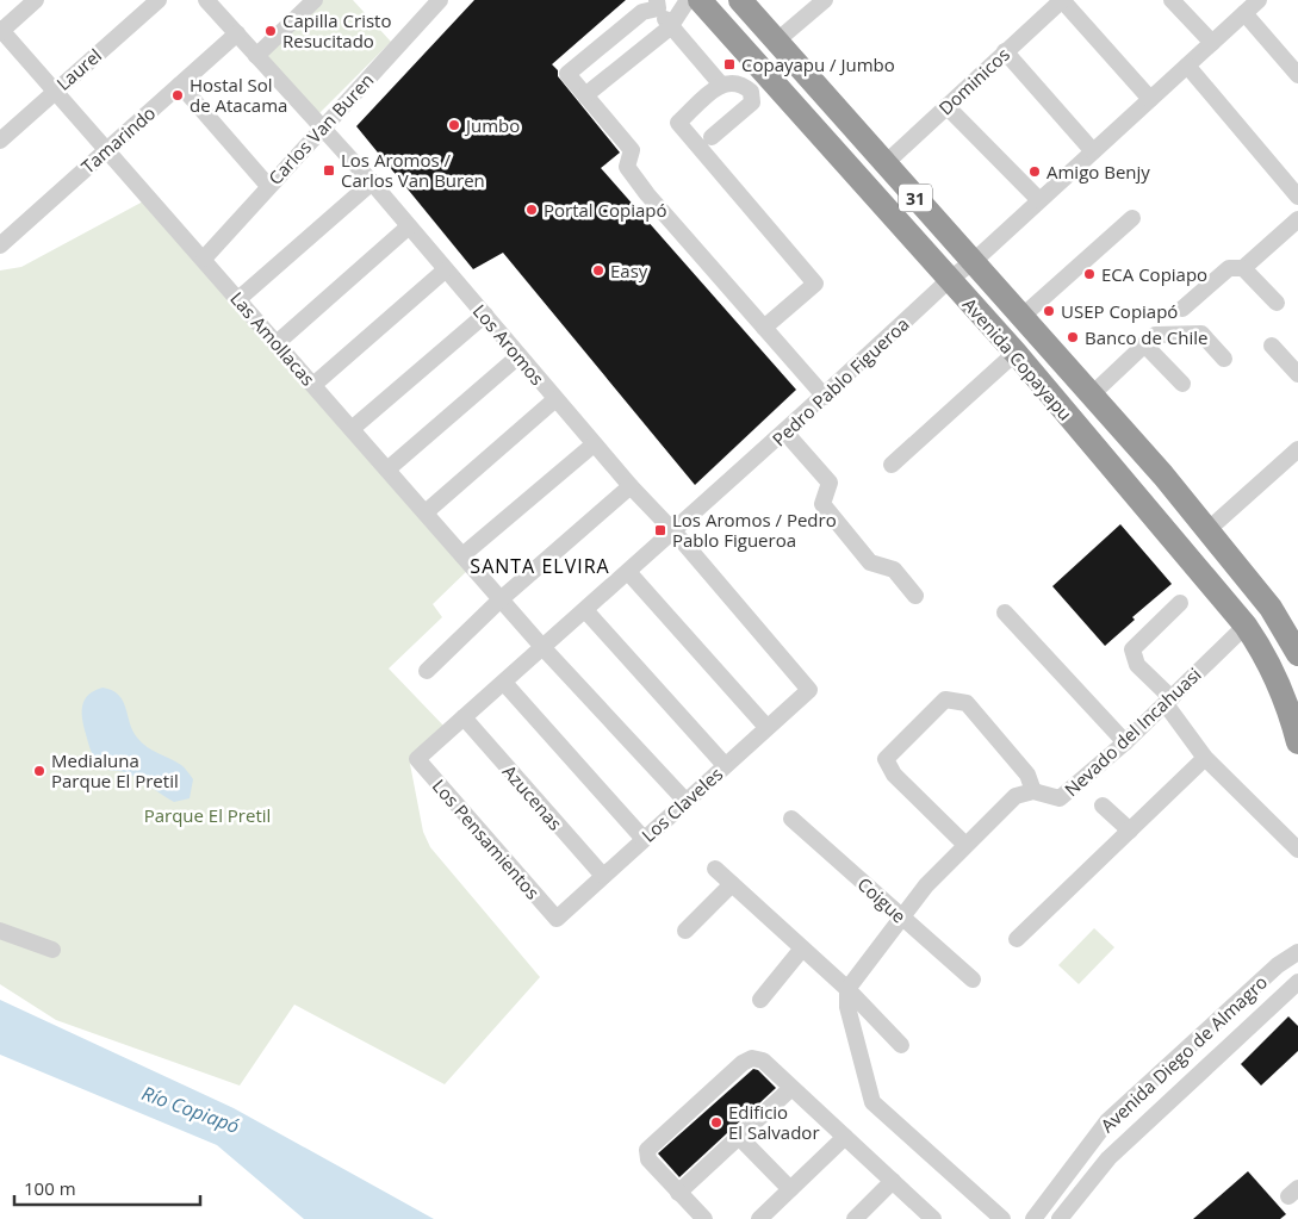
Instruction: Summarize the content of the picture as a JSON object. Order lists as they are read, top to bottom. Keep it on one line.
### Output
{"streets":{"highway":["31","Avenida Copayapu"],"street":["Laurel","Dominicos","Carlos Van Buren","Tamarindo","Las Amollacas","Los Aromos","Pedro Pablo Figueroa","Nevado del Incahuasi","Azucenas","Los Claveles","Los Pensamientos","Coigue","Avenida Diego de Almagro"]},"crossings":[["Laurel","Las Amollacas"],["Dominicos","Avenida Copayapu"],["Carlos Van Buren","Las Amollacas"],["Carlos Van Buren","Los Aromos"],["Tamarindo","Las Amollacas"],["Tamarindo","Los Aromos"],["Las Amollacas","Pedro Pablo Figueroa"],["Las Amollacas","Los Claveles"],["Los Aromos","Pedro Pablo Figueroa"],["Los Aromos","Los Claveles"],["Avenida Copayapu","Pedro Pablo Figueroa"],["Avenida Copayapu","Nevado del Incahuasi"],["Pedro Pablo Figueroa","Azucenas"],["Pedro Pablo Figueroa","Los Pensamientos"],["Azucenas","Los Claveles"],["Los Claveles","Los Pensamientos"]],"districts":["SANTA ELVIRA"],"water":["Río Copiapó"],"parks":["Parque El Pretil"],"places":{"other":["Capilla Cristo Resucitado","Hostal Sol de Atacama","Jumbo","Amigo Benjy","Portal Copiapó","Easy","ECA Copiapo","USEP Copiapó","Banco de Chile","Medialuna Parque El Pretil","Edificio El Salvador"],"transit":["Copayapu / Jumbo","Los Aromos / Carlos Van Buren","Los Aromos / Pedro Pablo Figueroa"]},"scale_bar":"100 m"}
